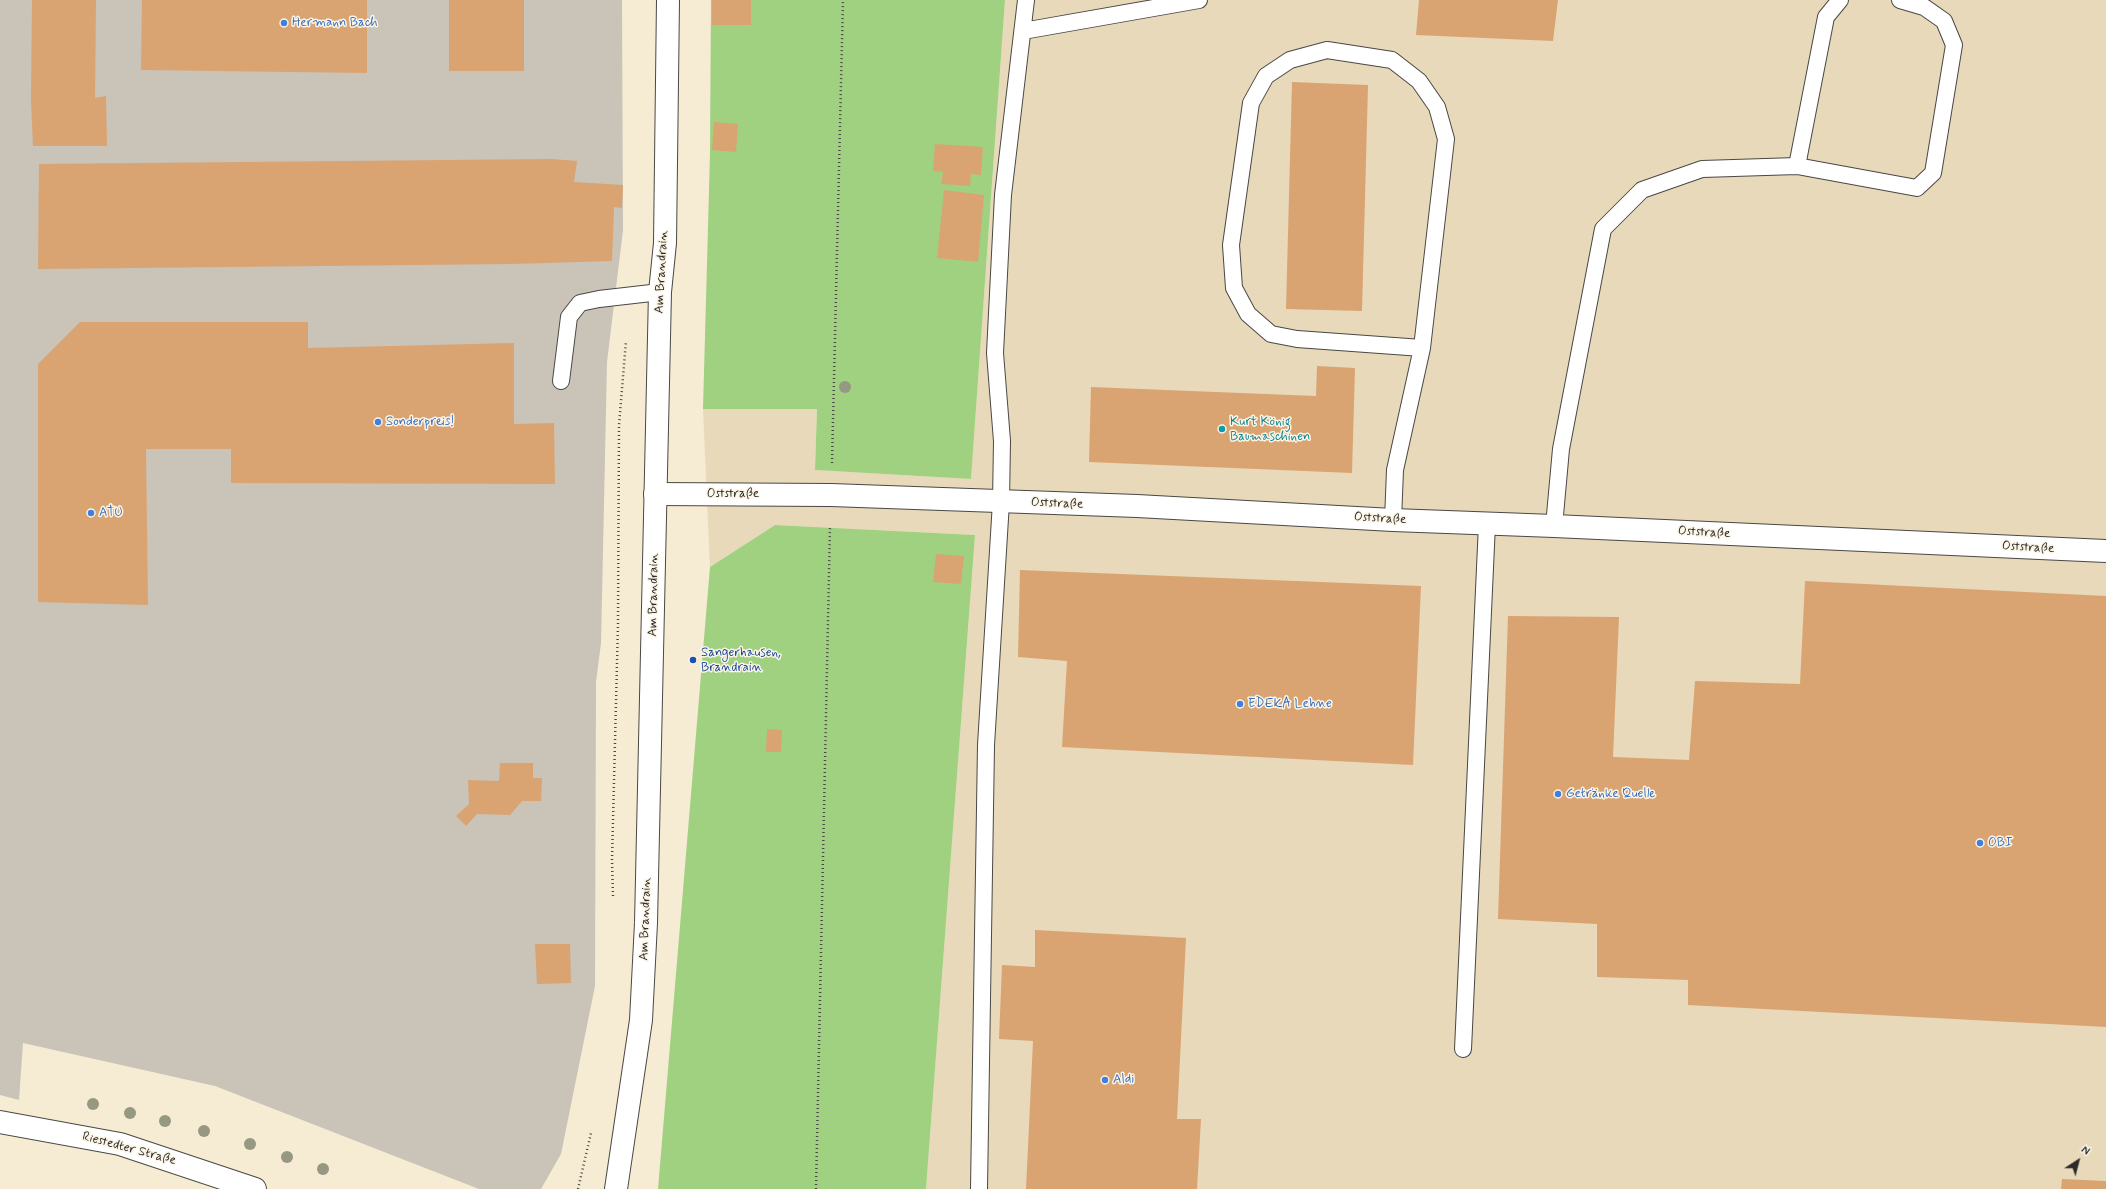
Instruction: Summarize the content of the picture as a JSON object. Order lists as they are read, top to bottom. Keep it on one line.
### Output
{"streets":{"street":["Am Brandrain","Oststraße","Riestedter Straße"]},"crossings":[["Am Brandrain","Oststraße"]],"places":["Hermann Bach","Sonderpreis!","Kurt König Baumaschinen","ATU","Sangerhausen, Brandrain","EDEKA Lehne","Getränke Quelle","OBI","Aldi"],"north":"top right"}
